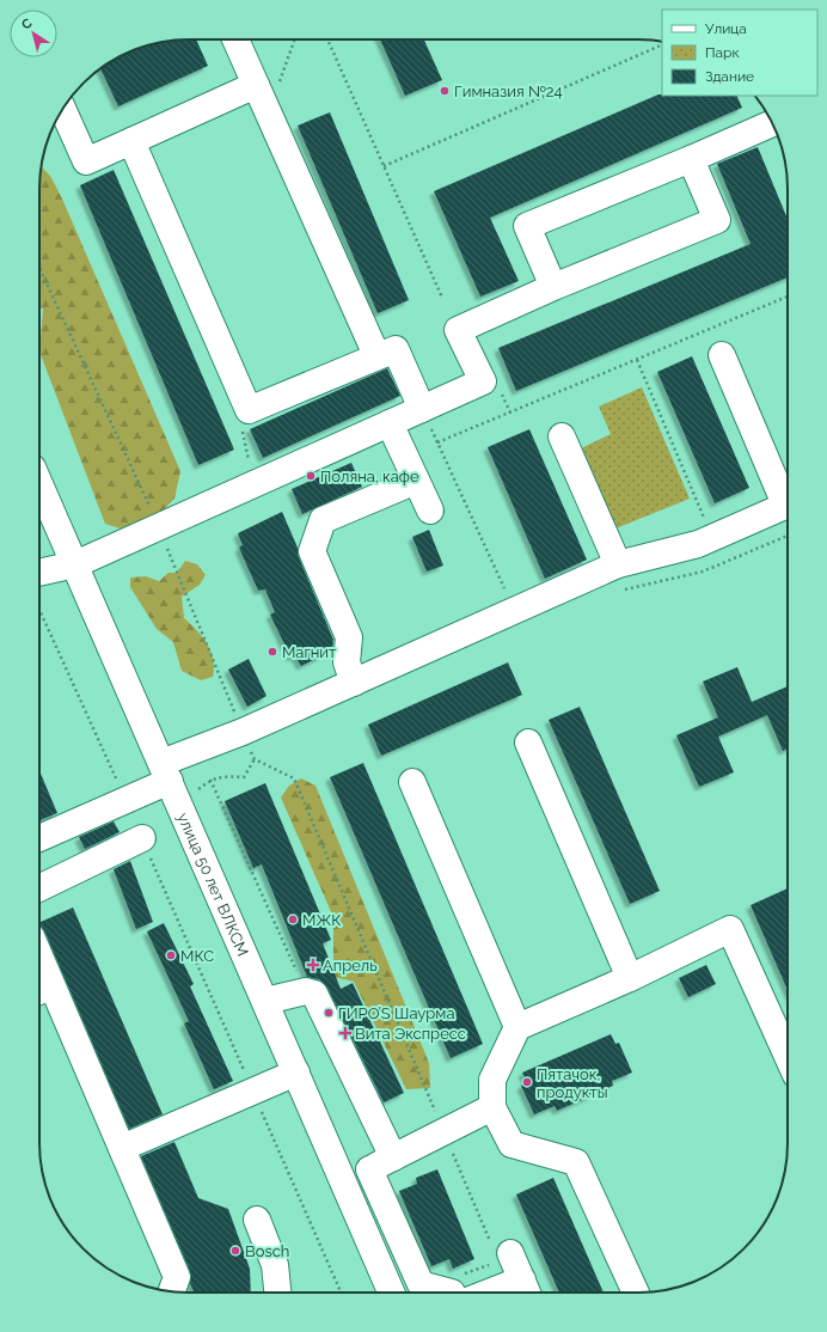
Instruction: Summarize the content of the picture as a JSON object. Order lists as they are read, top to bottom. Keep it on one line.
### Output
{"streets":{"street":["улица 50 лет ВЛКСМ"]},"places":{"other":["Гимназия №24","Поляна, кафе","Магнит","МЖК","МКС","ГИРО’S Шаурма","Пятачок, продукты","Bosch"],"health":["Апрель","Вита Экспресс"]},"legend":["Улица","Парк","Здание"],"north":"top left"}
